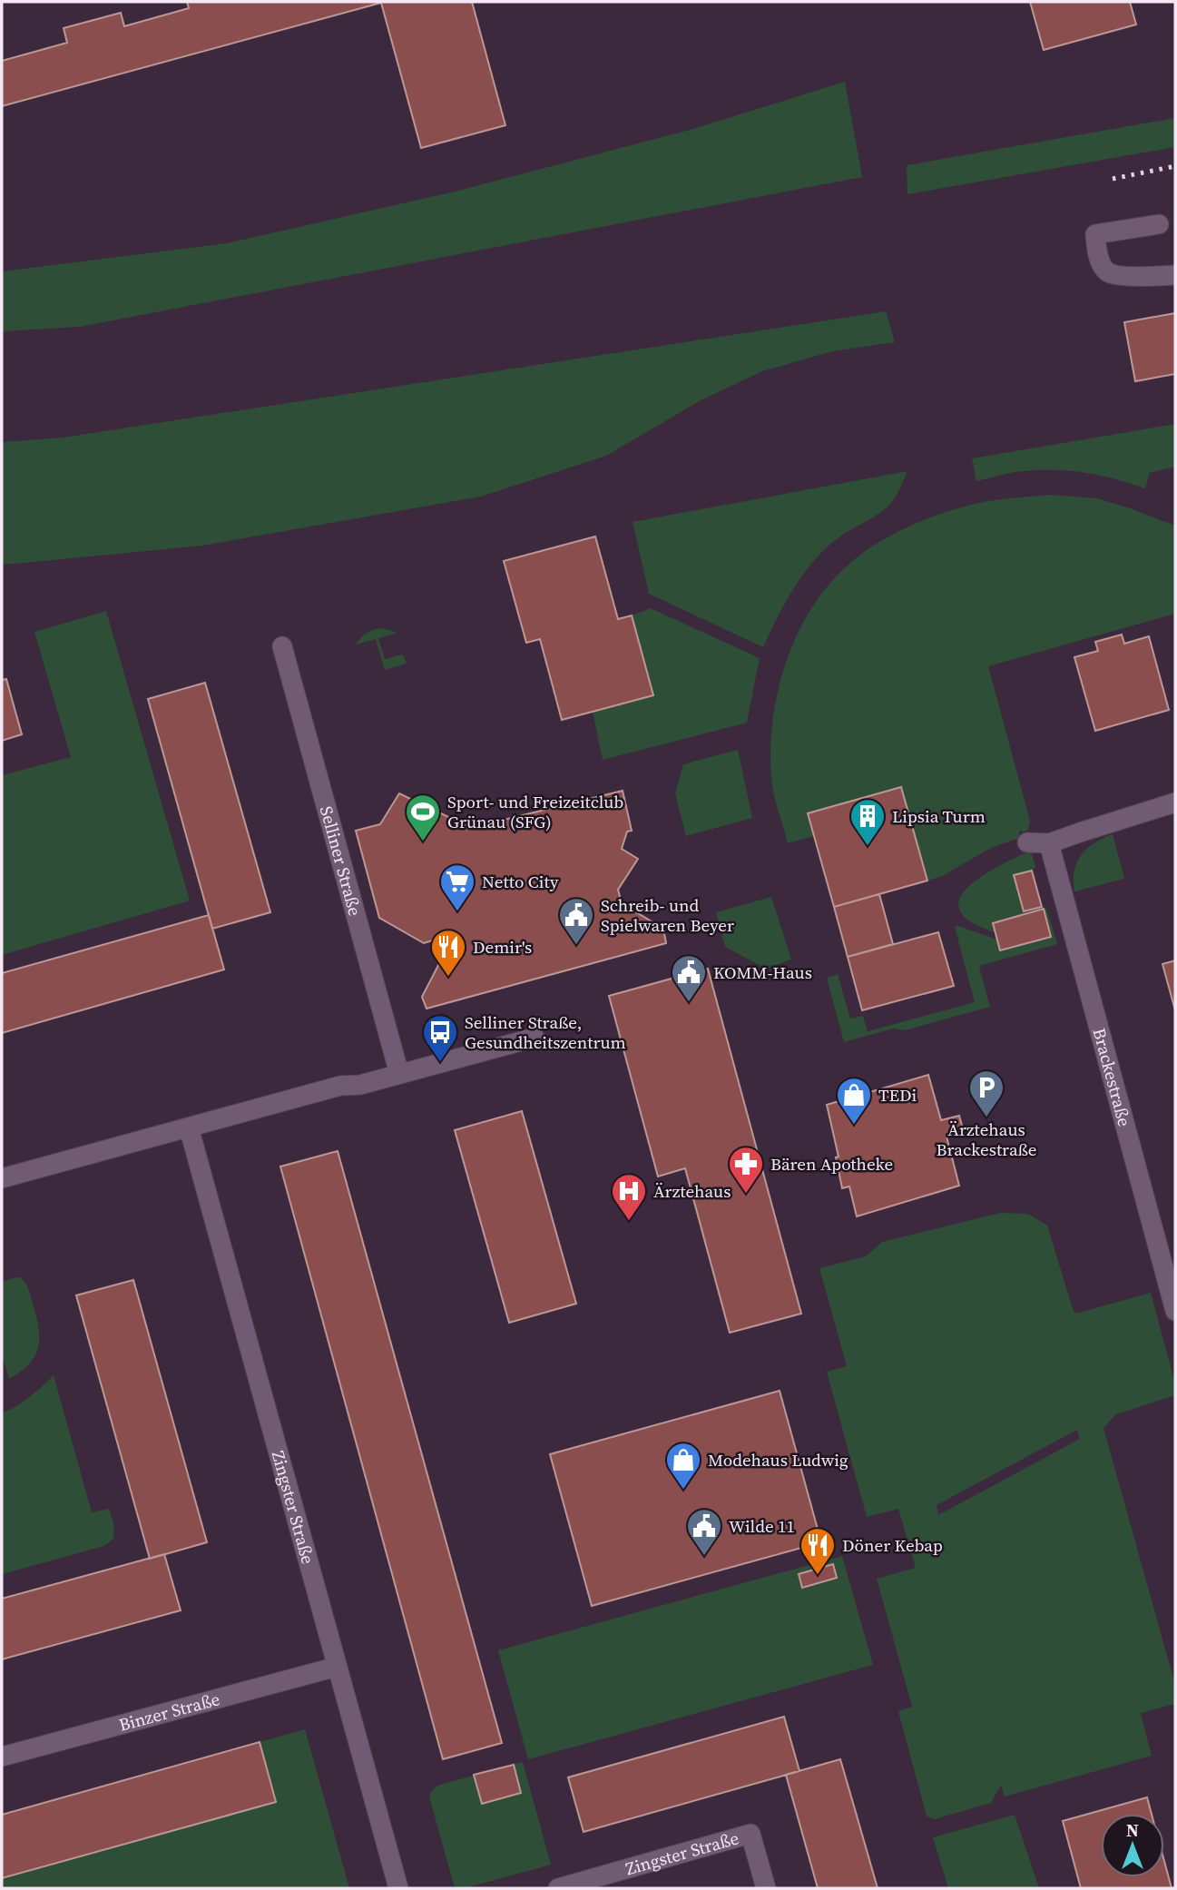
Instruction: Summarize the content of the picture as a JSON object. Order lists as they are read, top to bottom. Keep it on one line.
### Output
{"streets":{"street":["Selliner Straße","Brackestraße","Zingster Straße","Binzer Straße"]},"crossings":[["Zingster Straße","Binzer Straße"]],"places":{"sports":["Sport- und Freizeitclub Grünau (SFG)"],"building":["Lipsia Turm"],"supermarket":["Netto City"],"public building":["Schreib- und Spielwaren Beyer","KOMM-Haus","Wilde 11"],"restaurant":["Demir's","Döner Kebap"],"bus stop":["Selliner Straße, Gesundheitszentrum"],"parking":["Ärztehaus Brackestraße"],"shop":["TEDi","Modehaus Ludwig"],"pharmacy":["Bären Apotheke"],"hospital":["Ärztehaus"]},"north":"top"}
